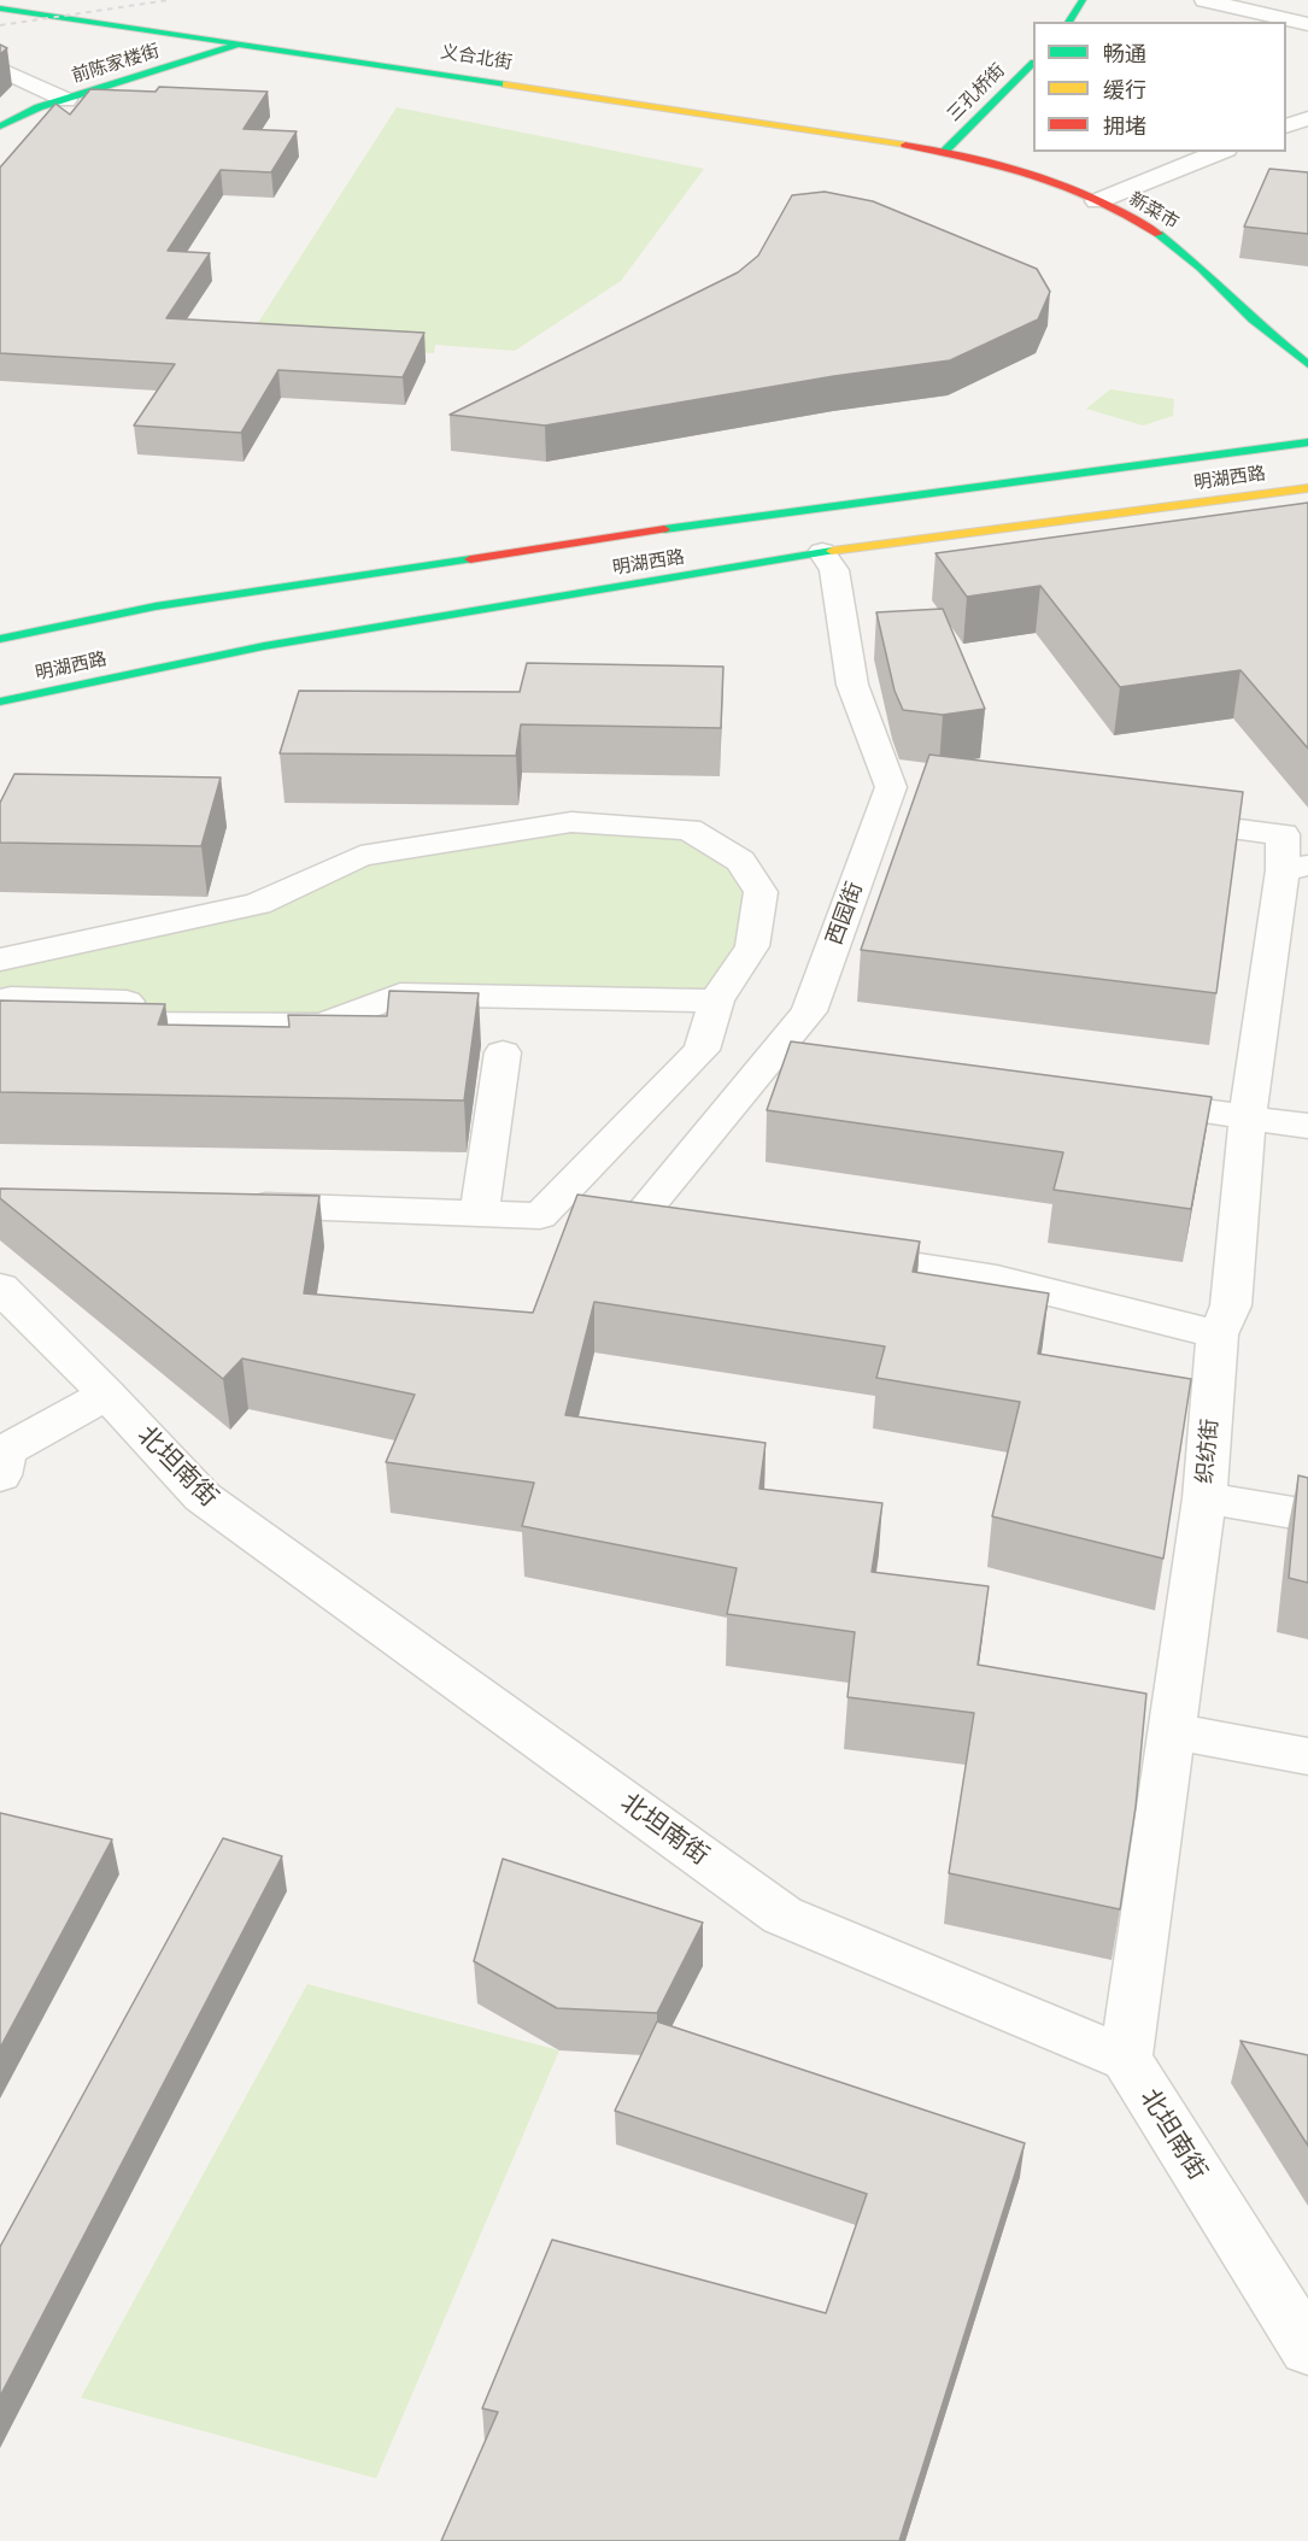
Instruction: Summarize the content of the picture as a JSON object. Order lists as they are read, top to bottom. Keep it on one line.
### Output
{"streets":{"main road":["义合北街","前陈家楼街","三孔桥街","新菜市","明湖西路"],"street":["西园街","织纺街","北坦南街"]},"crossings":[["义合北街","前陈家楼街"],["义合北街","三孔桥街"],["义合北街","新菜市"],["三孔桥街","新菜市"],["明湖西路","西园街"],["织纺街","北坦南街"]],"legend":["畅通","缓行","拥堵"]}
